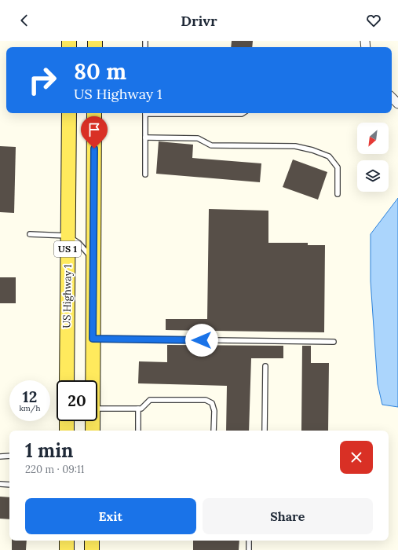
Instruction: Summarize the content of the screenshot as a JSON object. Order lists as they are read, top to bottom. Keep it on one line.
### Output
{"streets":{"main road":["US 1","US Highway 1"]},"north":"bottom left","page":{"header":"Drivr","turn":["80 m","US Highway 1"],"speed":"12 km/h","limit":"20","heading":["1 min","220 m · 09:11"],"buttons":["Exit","Share"]}}
